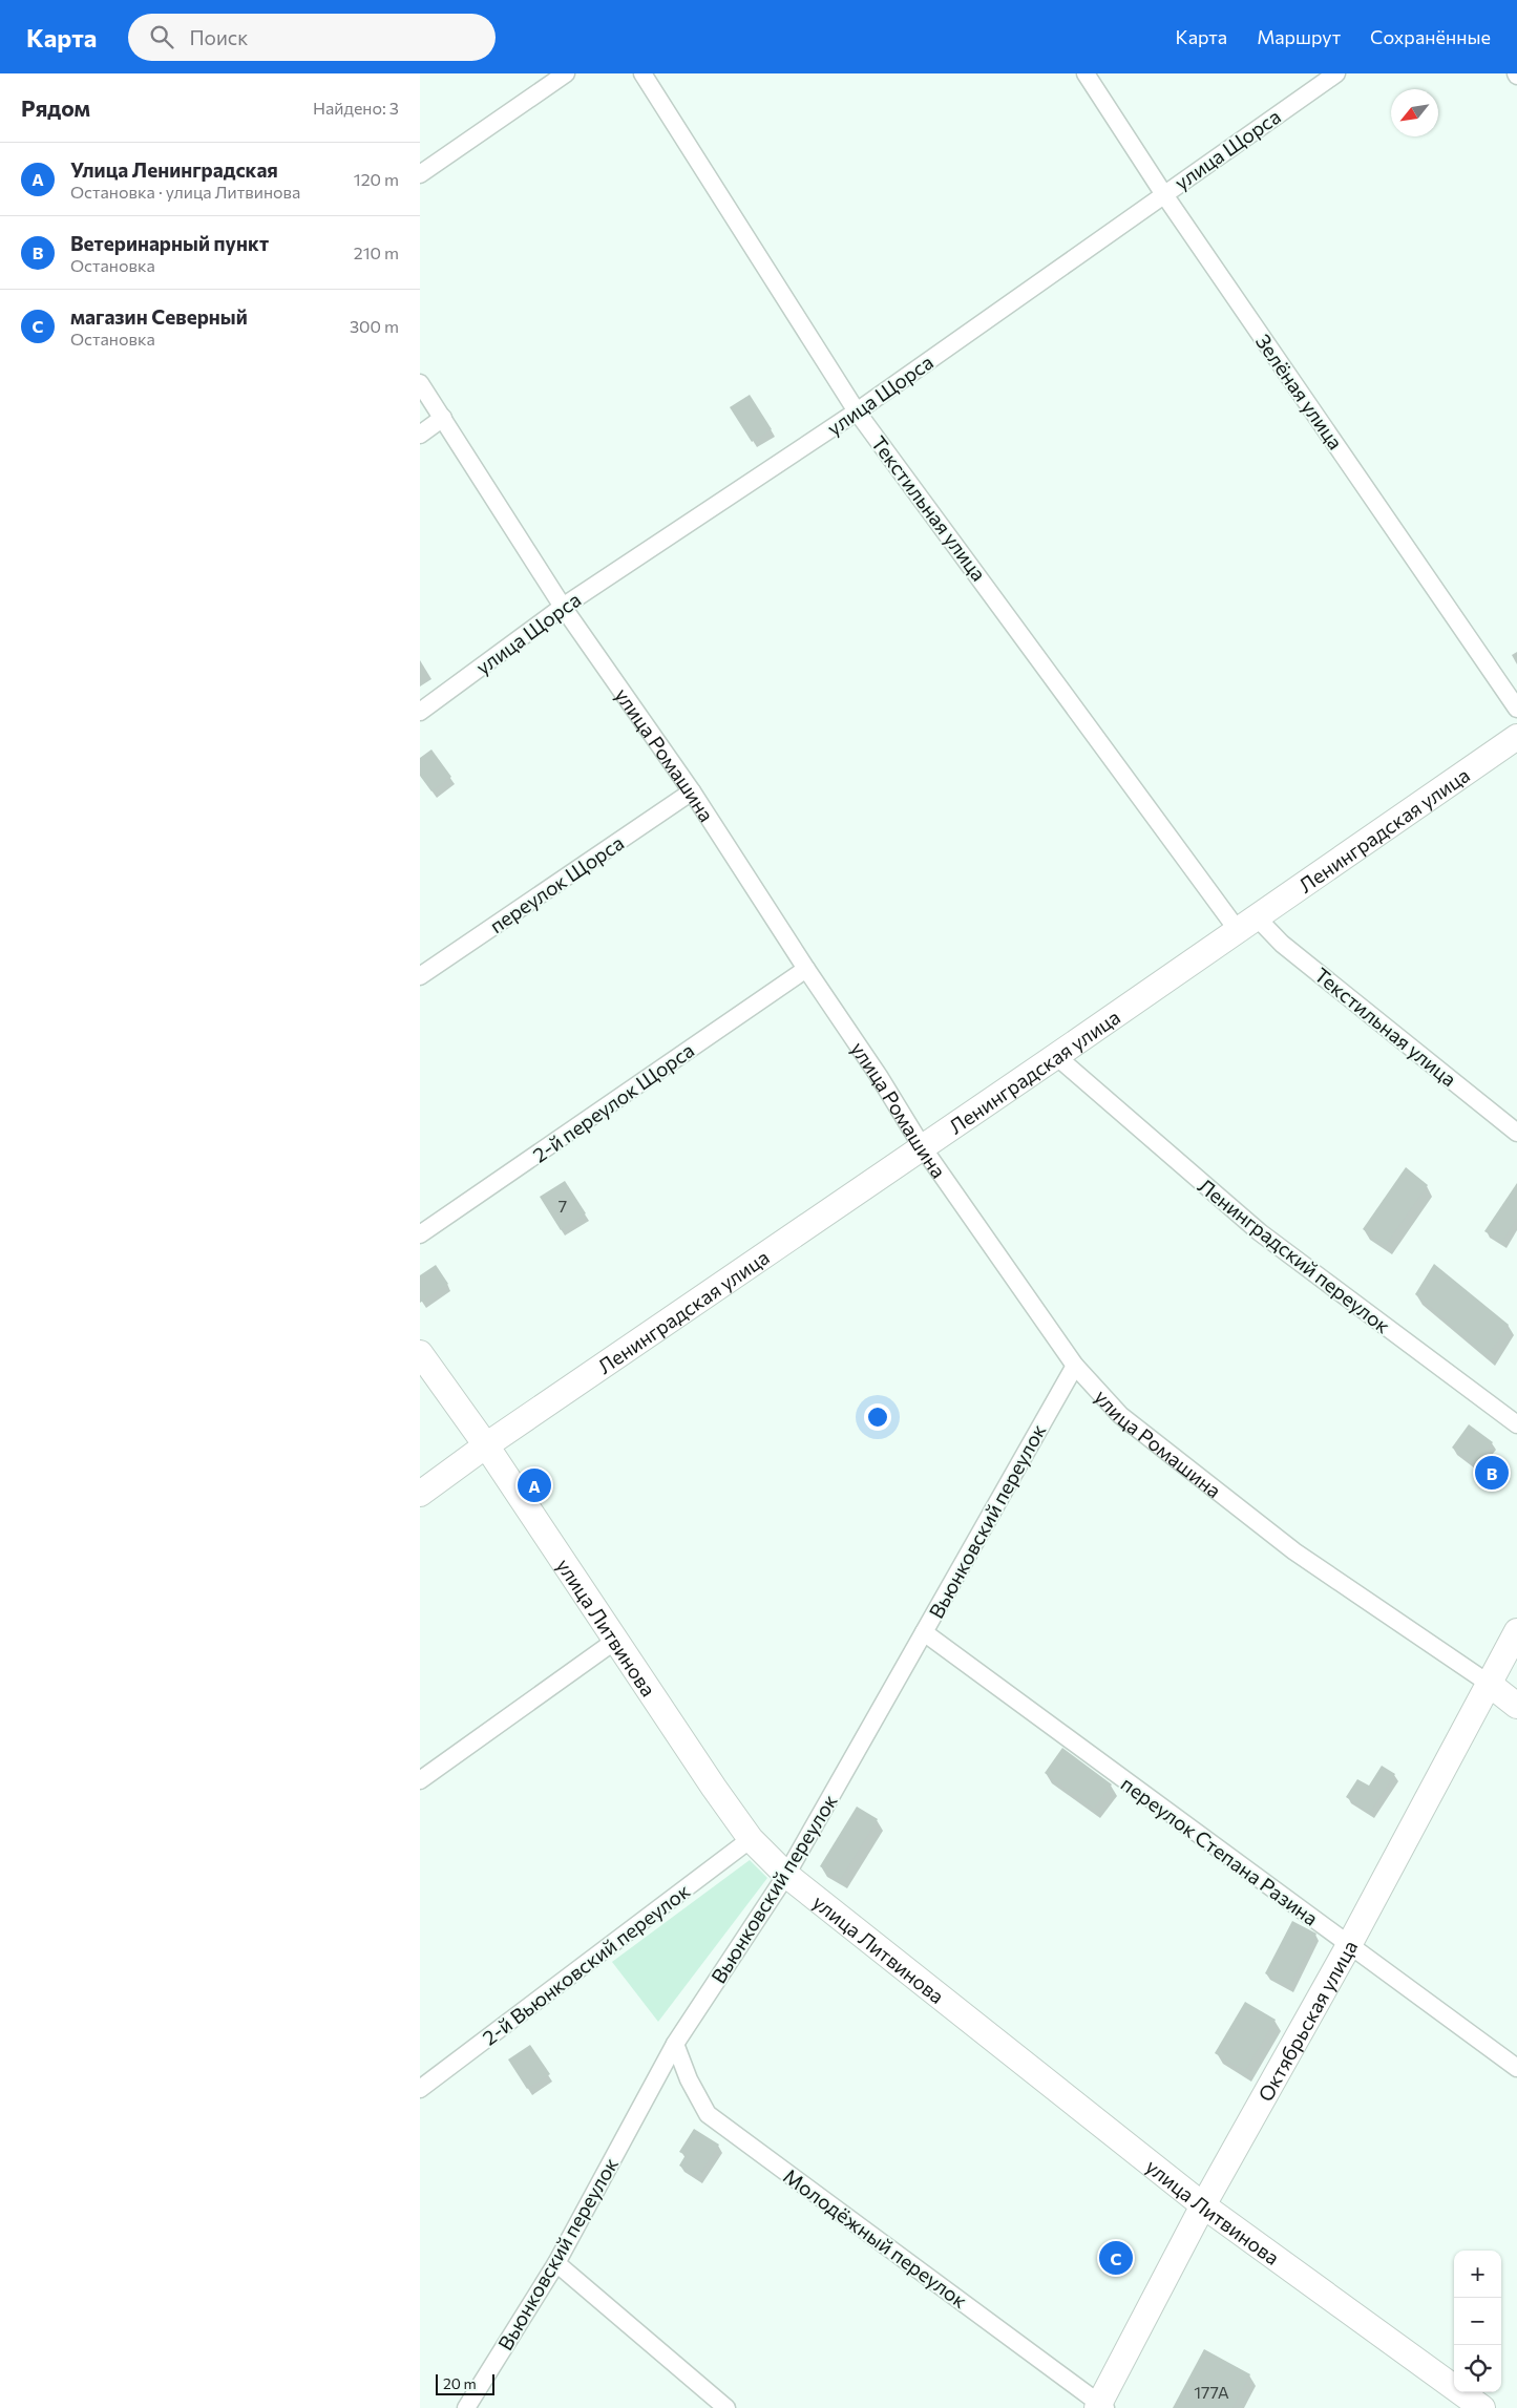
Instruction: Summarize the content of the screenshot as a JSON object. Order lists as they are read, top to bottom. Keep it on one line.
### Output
{"streets":{"main road":["улица Ромашина","Ленинградская улица","улица Литвинова","Октябрьская улица"],"street":["улица Щорса","Зелёная улица","Текстильная улица","переулок Щорса","2-й переулок Щорса","Ленинградский переулок","Вьюнковский переулок","переулок Степана Разина","2-й Вьюнковский переулок","Молодёжный переулок"]},"crossings":[["улица Щорса","Зелёная улица"],["улица Щорса","Текстильная улица"],["улица Щорса","улица Ромашина"],["Текстильная улица","Ленинградская улица"],["улица Ромашина","Ленинградская улица"],["улица Ромашина","переулок Щорса"],["улица Ромашина","2-й переулок Щорса"],["улица Ромашина","Вьюнковский переулок"],["улица Ромашина","Октябрьская улица"],["Ленинградская улица","Ленинградский переулок"],["Ленинградская улица","улица Литвинова"],["Вьюнковский переулок","улица Литвинова"],["Вьюнковский переулок","переулок Степана Разина"],["Вьюнковский переулок","Молодёжный переулок"],["улица Литвинова","2-й Вьюнковский переулок"],["улица Литвинова","Октябрьская улица"],["переулок Степана Разина","Октябрьская улица"],["Октябрьская улица","Молодёжный переулок"]],"house_numbers":["7","177А"],"scale_bar":"20 m","north":"bottom left","page":{"header":"Карта","search":"Поиск","nav":["Карта","Маршрут","Сохранённые"],"heading":["Рядом","Найдено: 3"],"list":[{"mark":"A","name":"Улица Ленинградская","note":"Остановка · улица Литвинова","value":"120 m"},{"mark":"B","name":"Ветеринарный пункт","note":"Остановка","value":"210 m"},{"mark":"C","name":"магазин Северный","note":"Остановка","value":"300 m"}],"pins":["B","A","C"],"map_buttons":["+","−"],"scale":"20 m"}}
